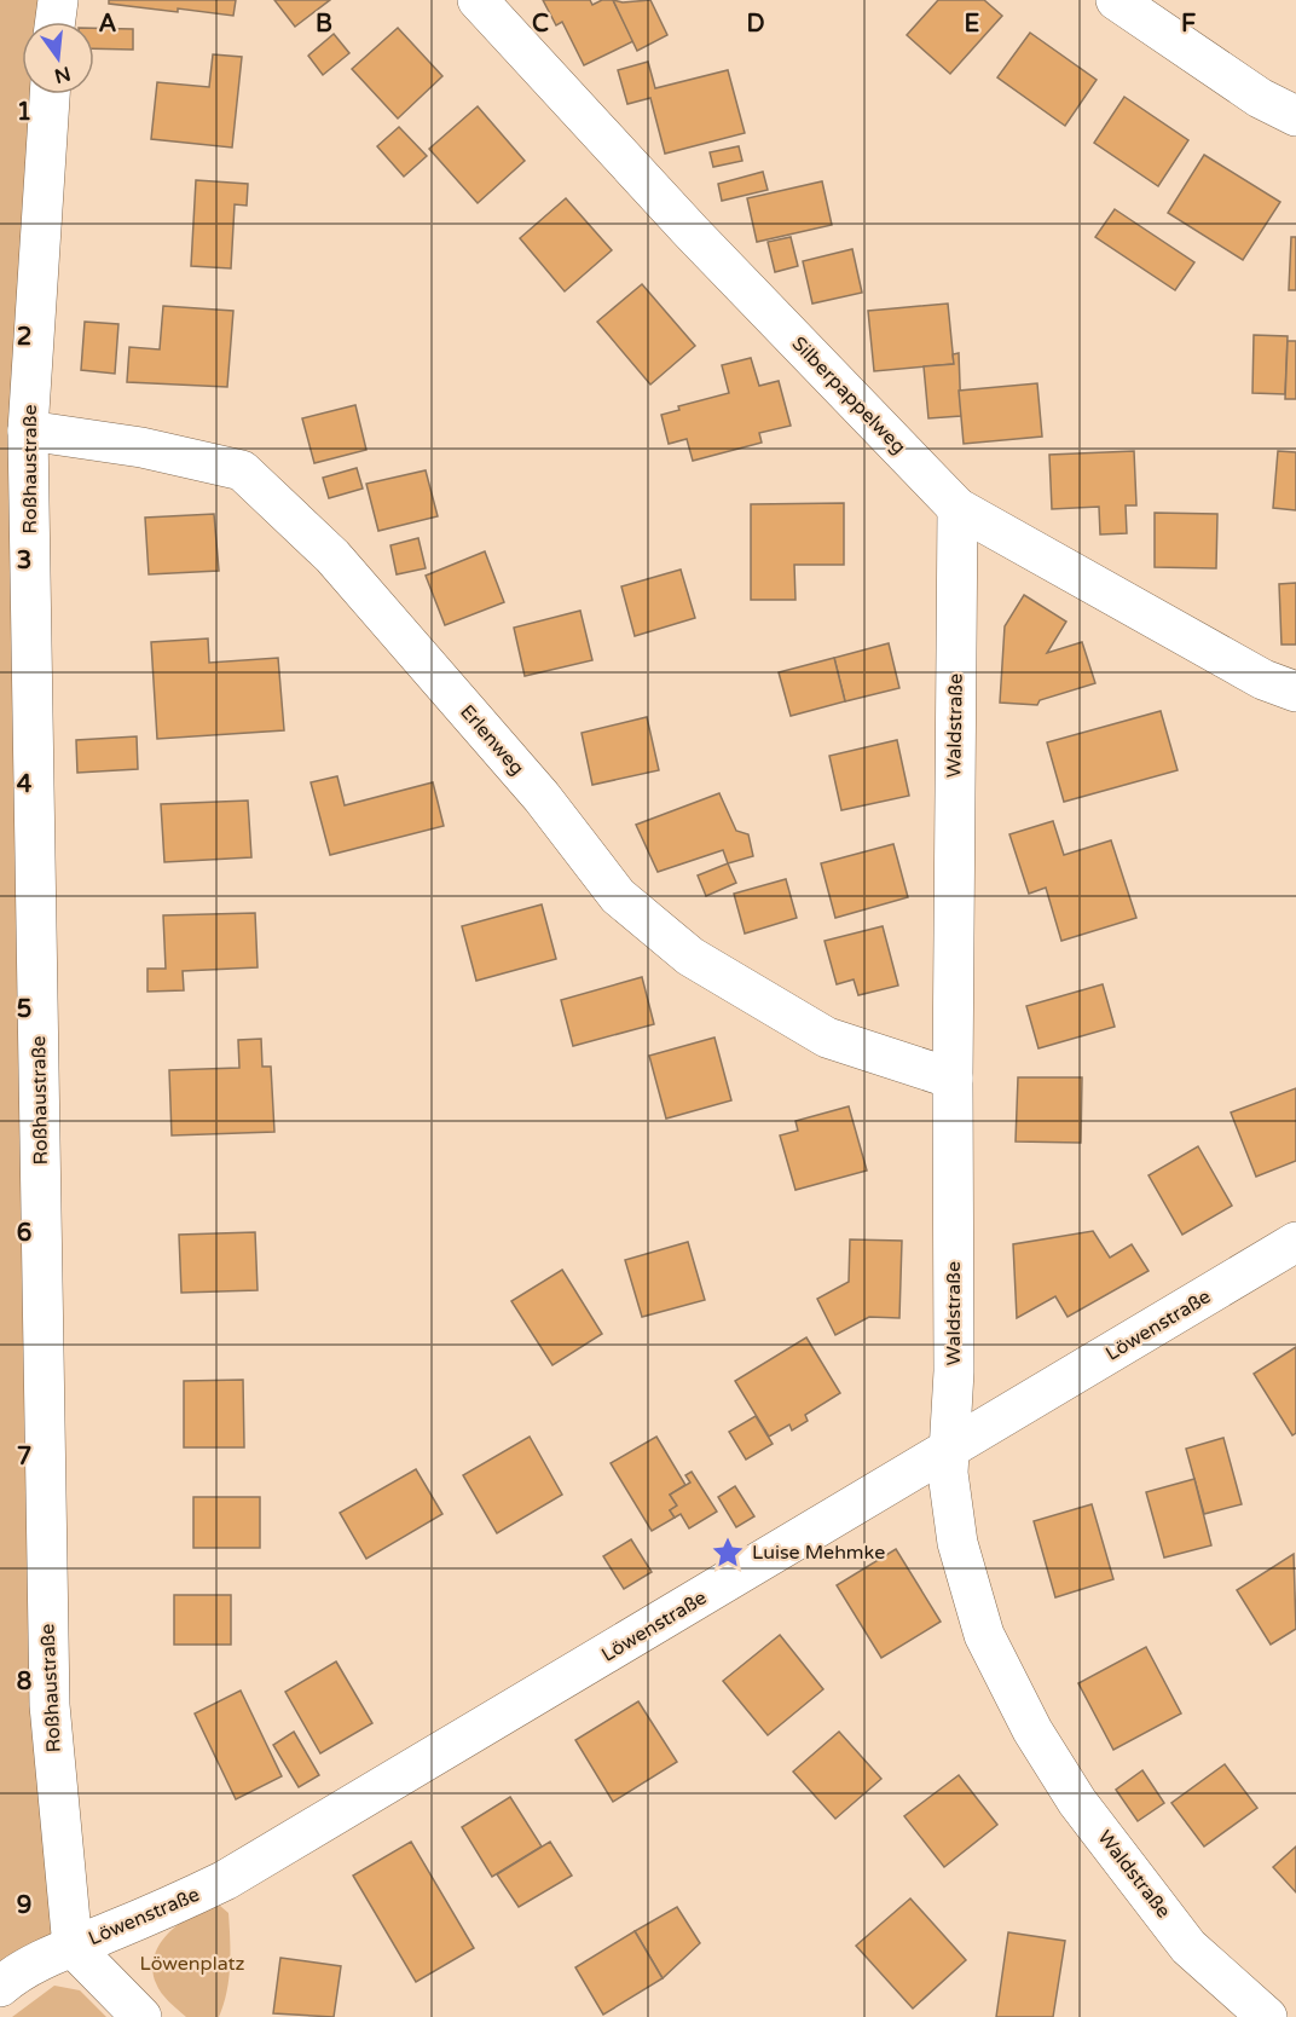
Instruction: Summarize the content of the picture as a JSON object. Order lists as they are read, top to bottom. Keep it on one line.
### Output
{"streets":{"street":["Silberpappelweg","Roßhaustraße","Waldstraße","Erlenweg","Löwenstraße"]},"crossings":[["Silberpappelweg","Waldstraße"],["Roßhaustraße","Erlenweg"],["Roßhaustraße","Löwenstraße"],["Waldstraße","Erlenweg"],["Waldstraße","Löwenstraße"]],"parks":["Löwenplatz"],"places":{"place":["Luise Mehmke"]},"north":"bottom","grid":{"columns":["A","B","C","D","E","F"],"rows":["1","2","3","4","5","6","7","8","9"]}}
